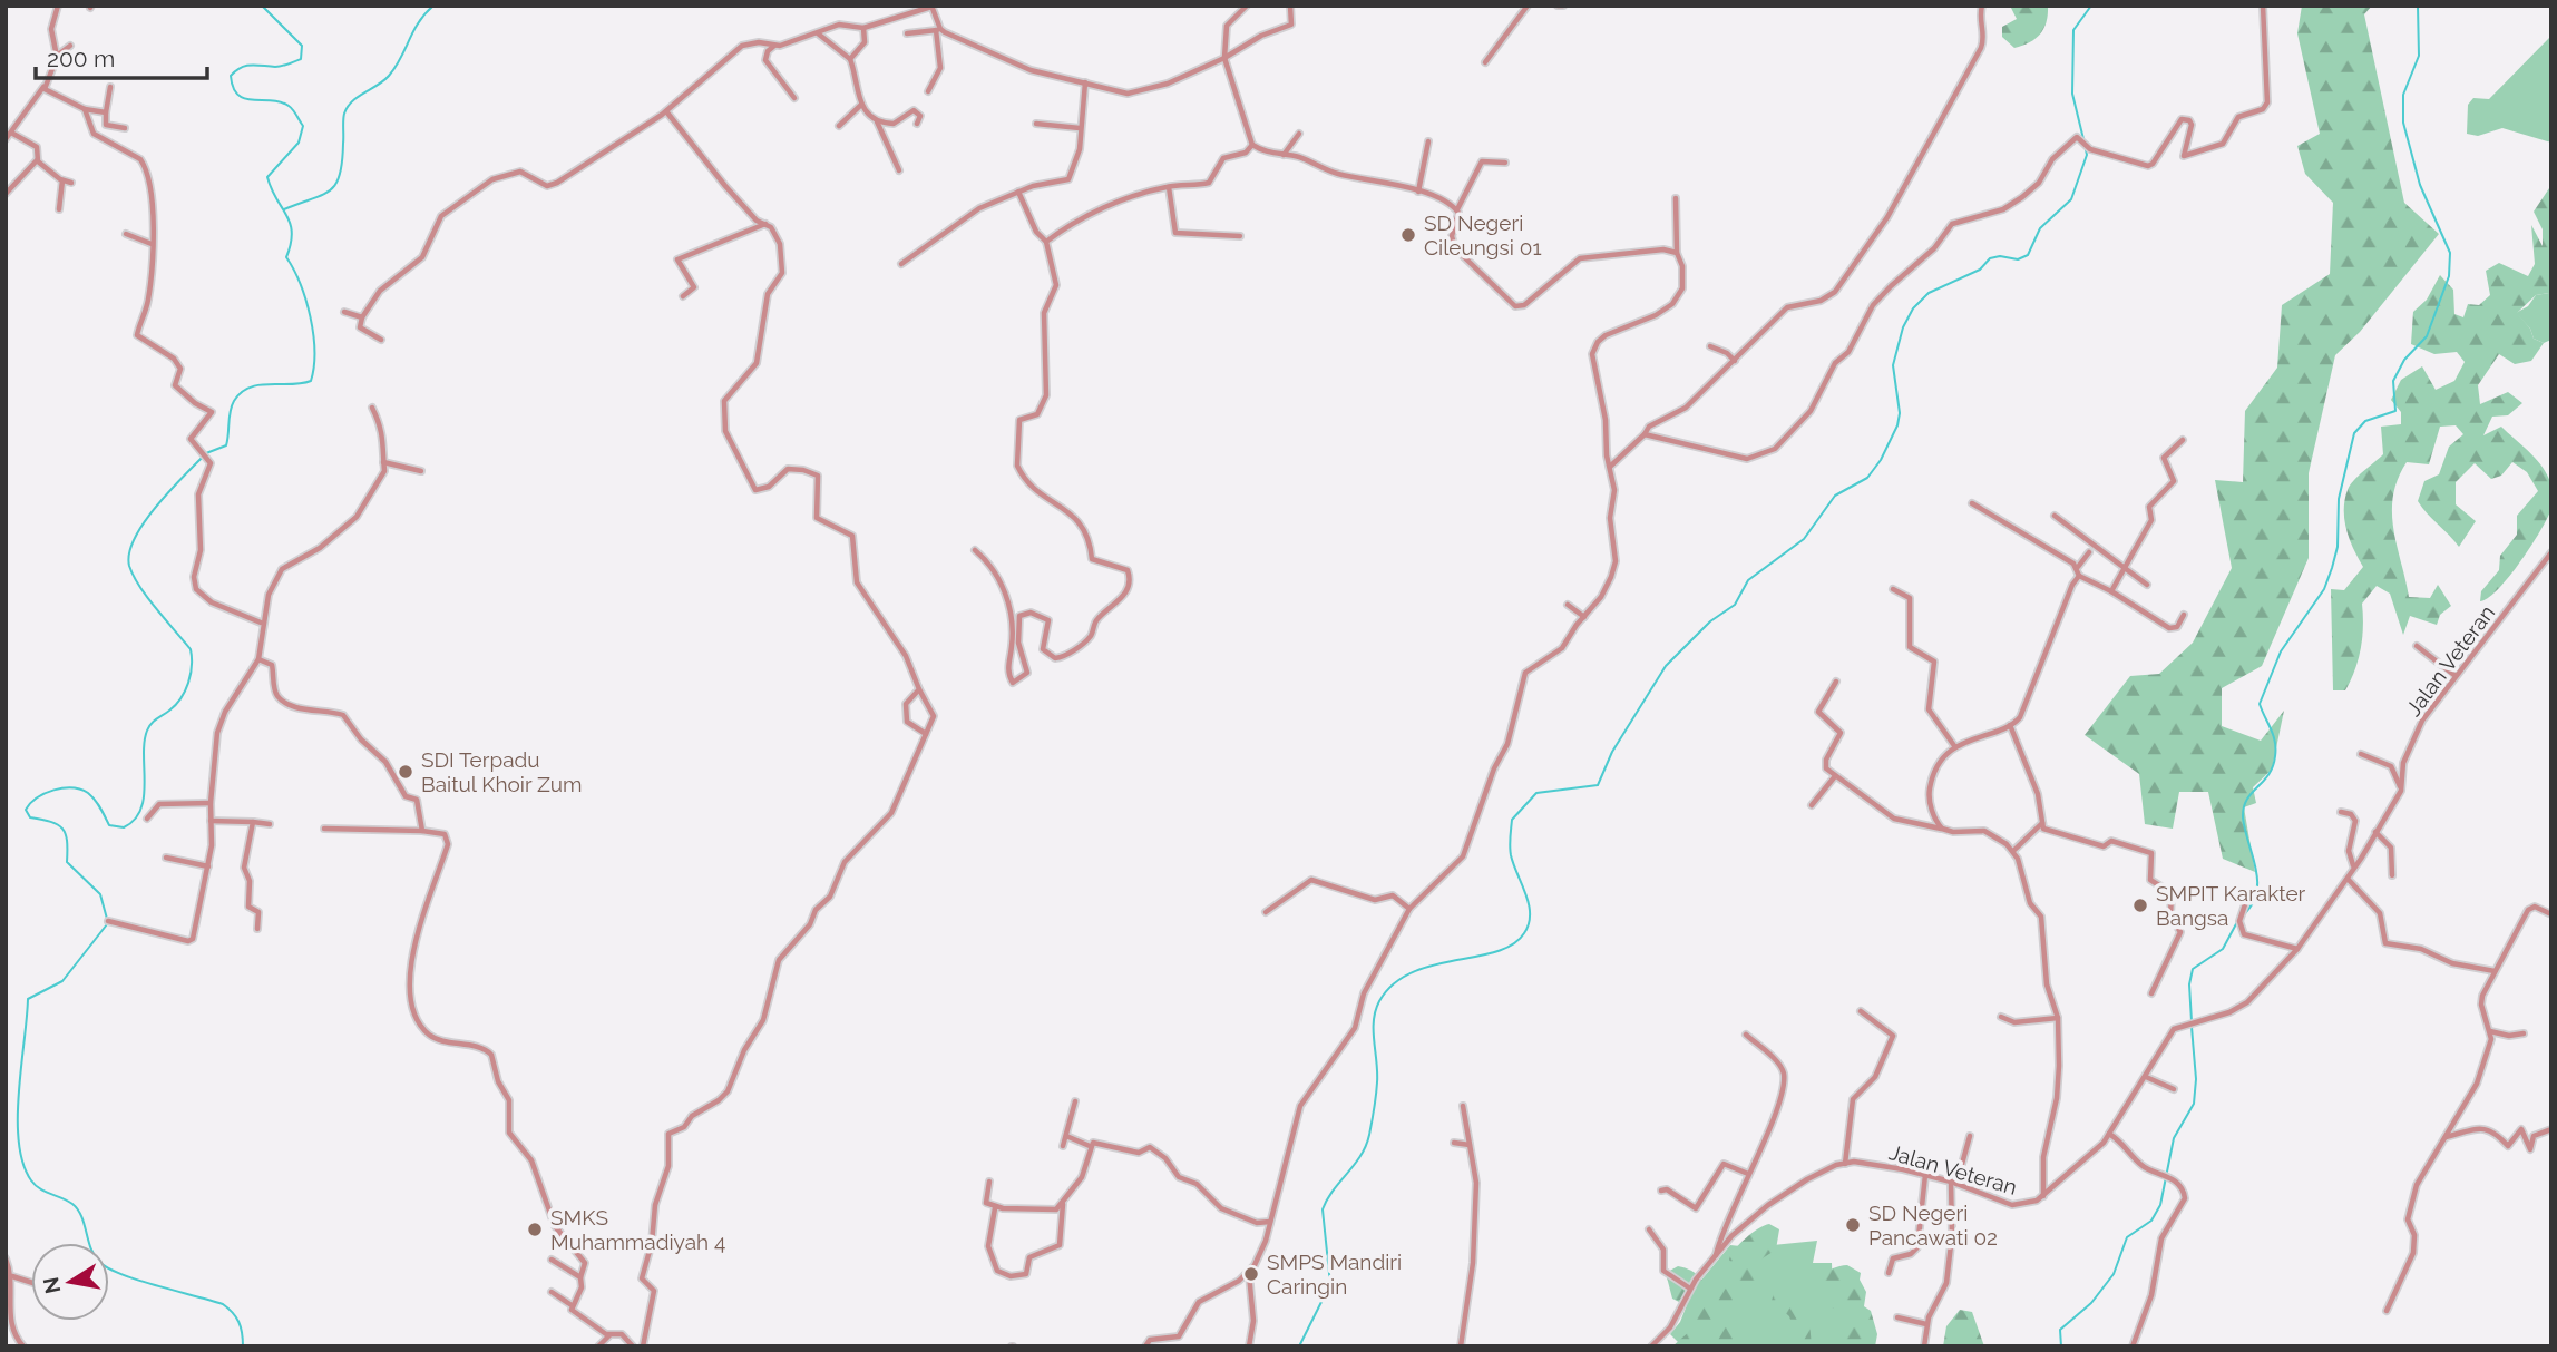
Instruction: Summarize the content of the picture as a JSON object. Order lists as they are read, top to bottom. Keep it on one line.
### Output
{"streets":{"street":["Jalan Veteran"]},"places":["SD Negeri Cileungsi 01","SDI Terpadu Baitul Khoir Zum","SMPIT Karakter Bangsa","SD Negeri Pancawati 02","SMKS Muhammadiyah 4","SMPS Mandiri Caringin"],"scale_bar":"200 m","north":"left"}
